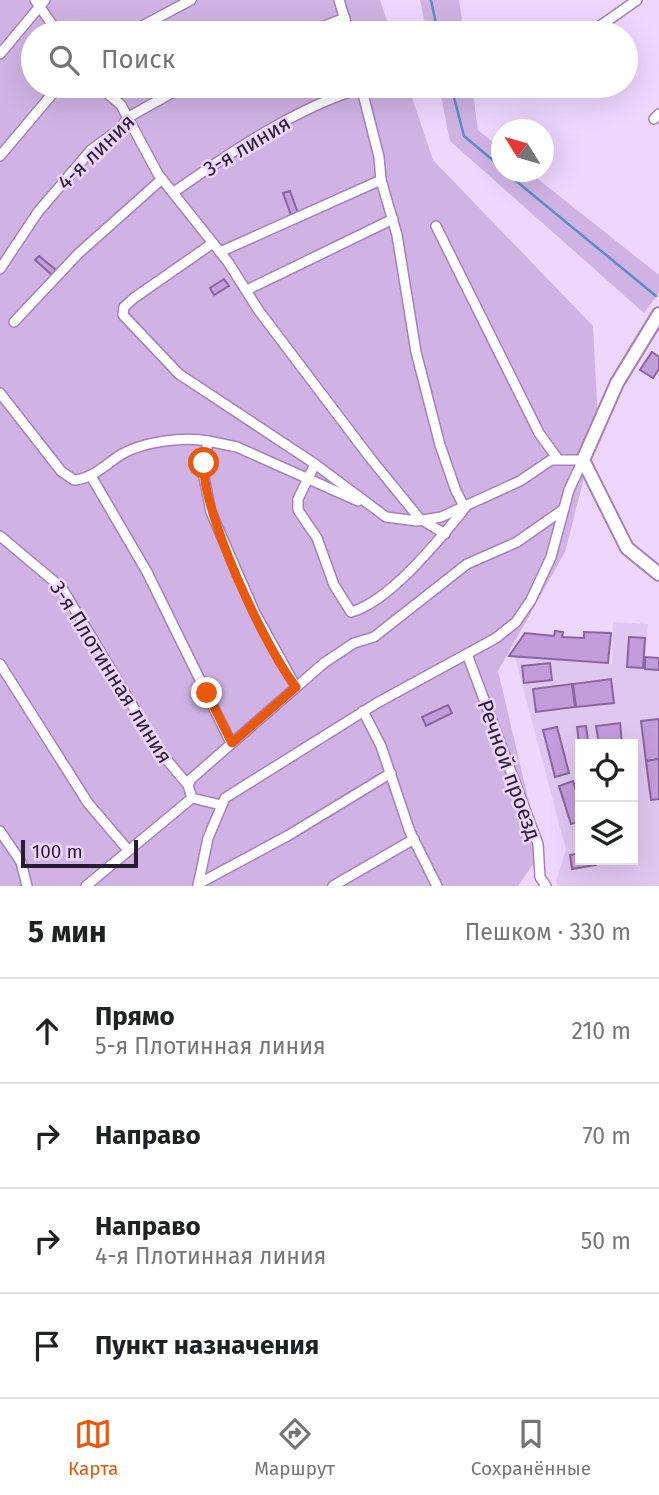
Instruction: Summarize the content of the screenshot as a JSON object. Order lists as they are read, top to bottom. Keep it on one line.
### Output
{"streets":{"street":["3-я линия","4-я линия","3-я Плотинная линия","Речной проезд"]},"scale_bar":"100 m","north":"top left","page":{"search":"Поиск","scale":"100 m","heading":["5 мин","Пешком · 330 m"],"list":[["Прямо","5-я Плотинная линия","210 m"],["Направо","70 m"],["Направо","4-я Плотинная линия","50 m"],"Пункт назначения"],"nav":["Карта","Маршрут","Сохранённые"]}}
